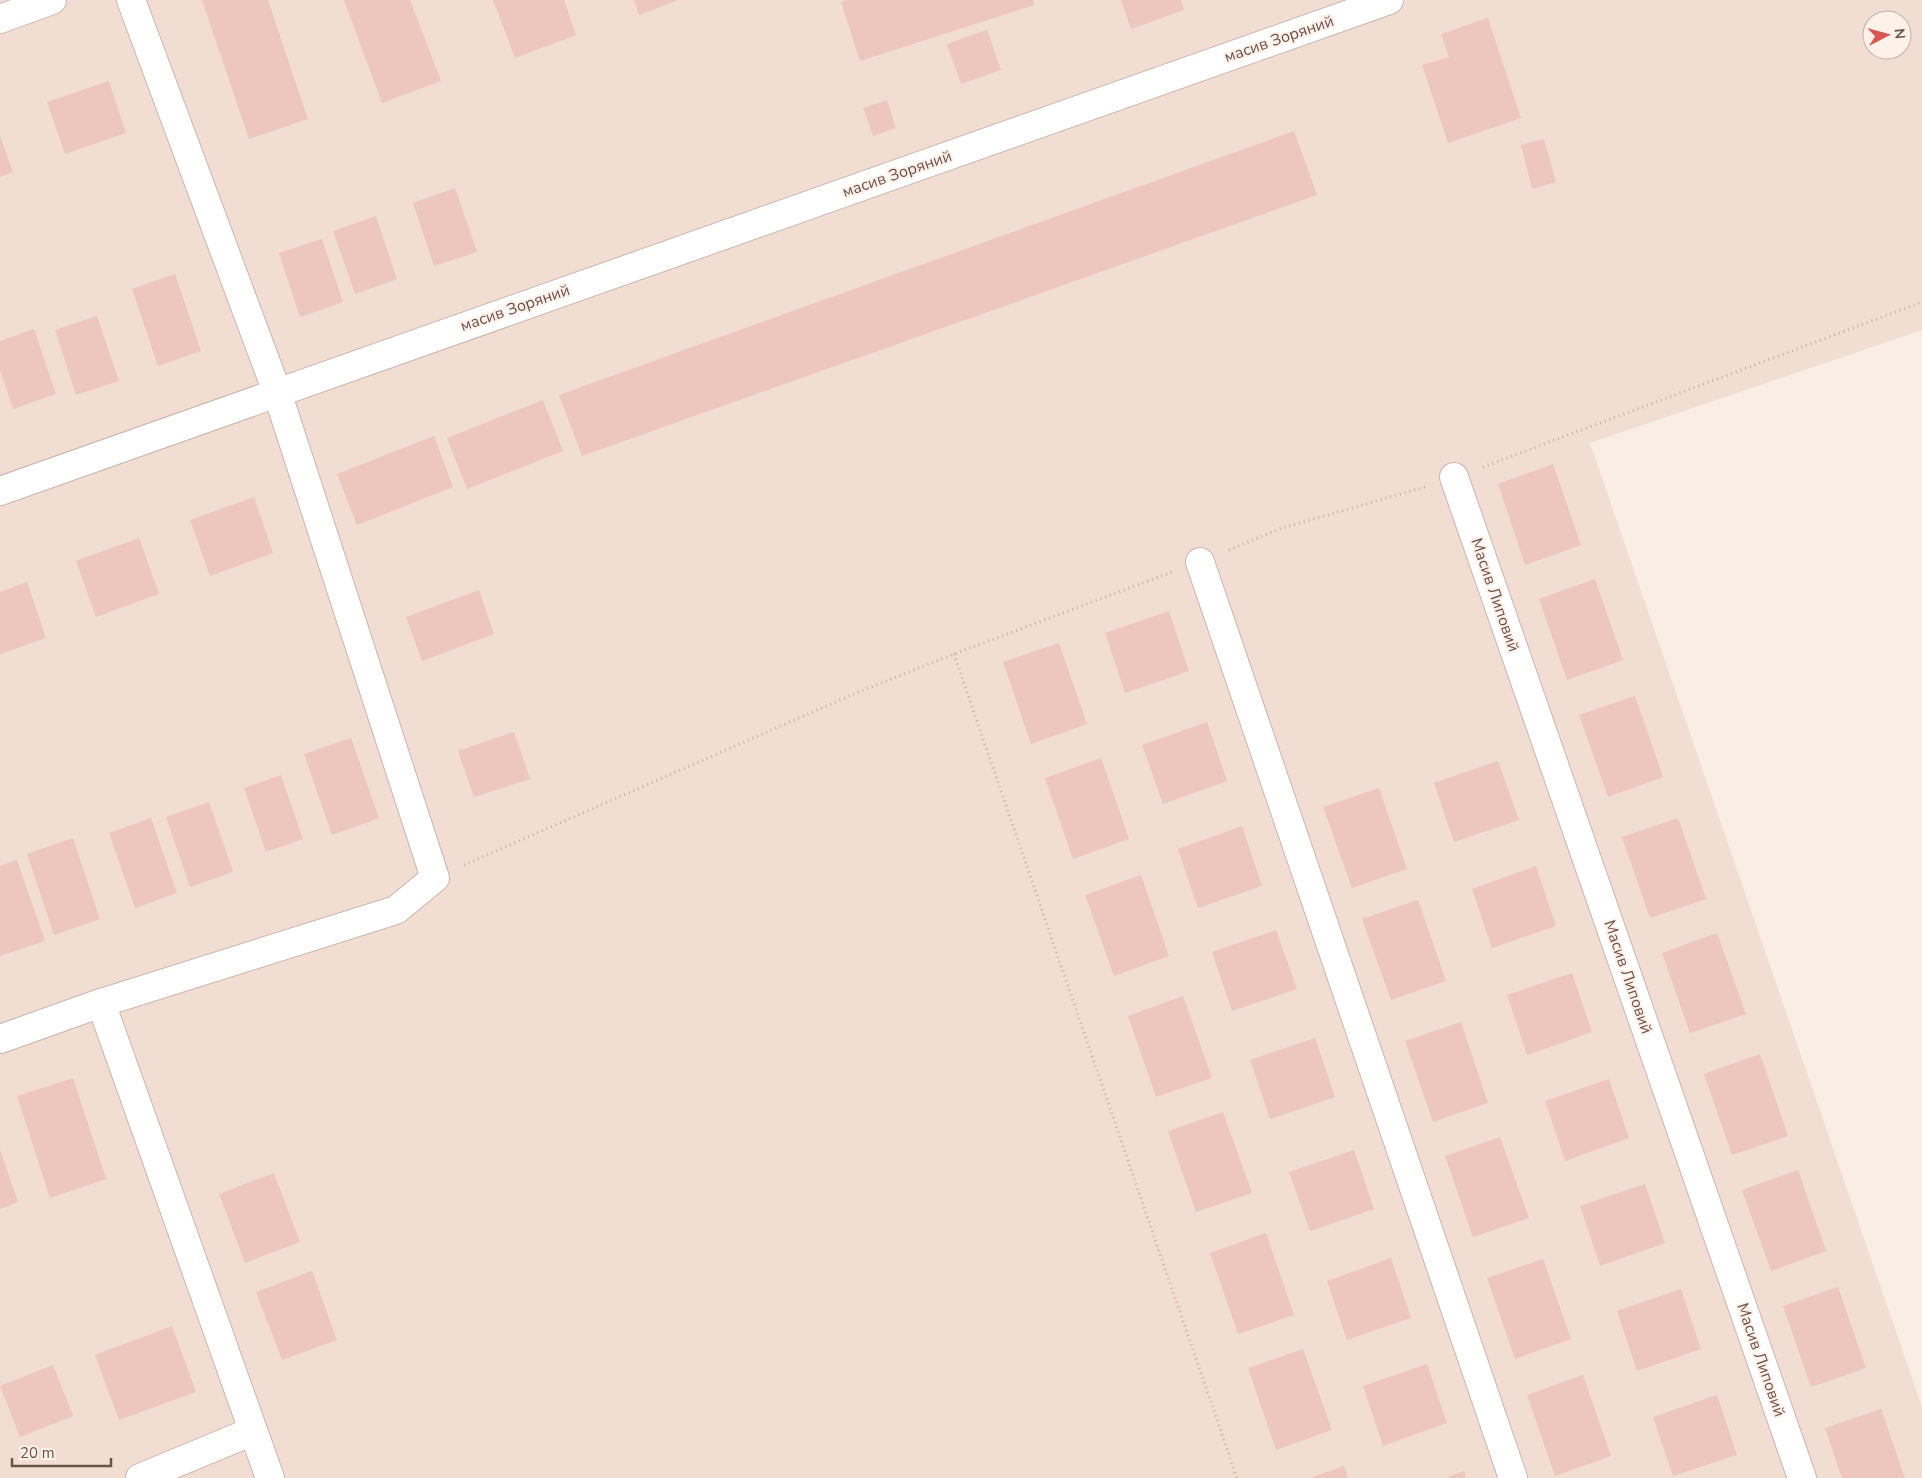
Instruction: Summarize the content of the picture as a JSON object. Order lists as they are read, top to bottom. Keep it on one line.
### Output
{"streets":{"street":["масив Зоряний","Масив Липовий"]},"scale_bar":"20 m","north":"right"}
